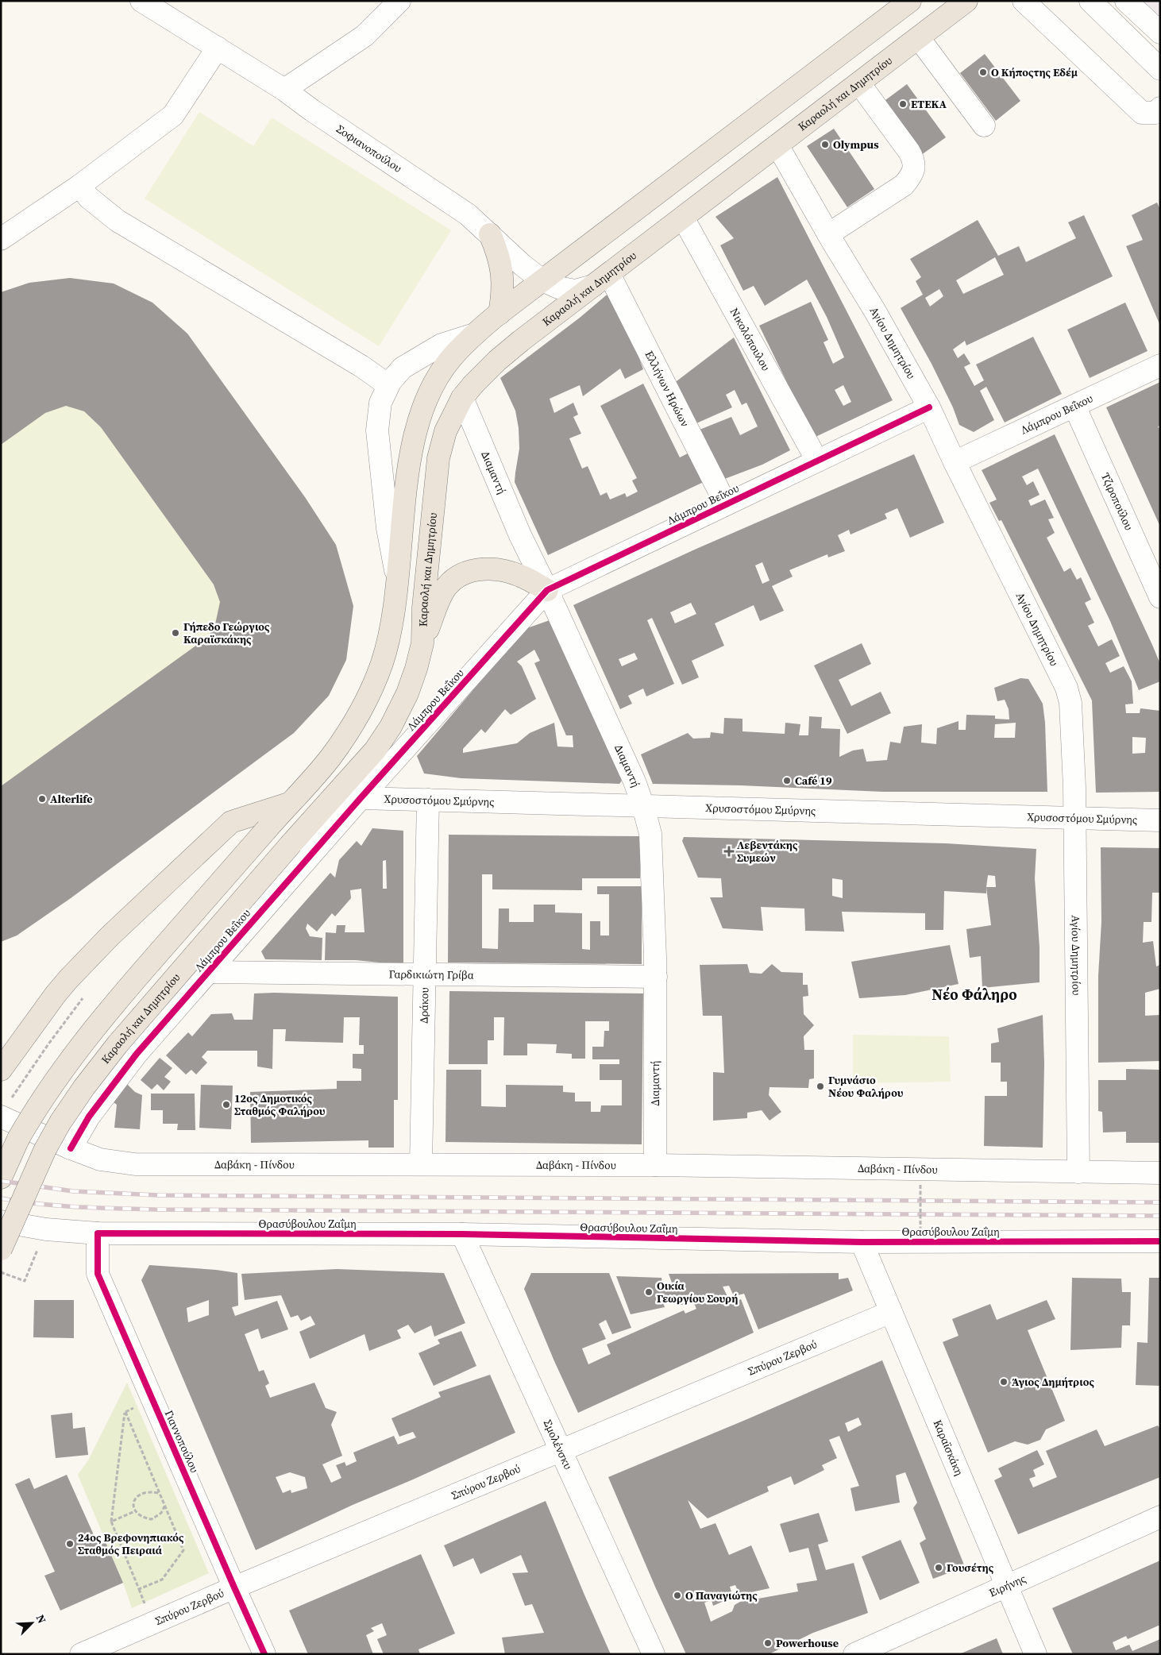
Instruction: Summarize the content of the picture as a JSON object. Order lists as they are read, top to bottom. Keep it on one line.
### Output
{"streets":{"main road":["Καραολή και Δημητρίου"],"street":["Σοφιανοπούλου","Νικολόπουλου","Αγίου Δημητρίου","Ελλήνων Ηρώων","Λάμπρου Βεΐκου","Διαμαντή","Τζιροπούλου","Χρυσοστόμου Σμύρνης","Γαρδικιώτη Γρίβα","Δράκου","Δαβάκη - Πίνδου","Θρασύβουλου Ζαΐμη","Σπύρου Ζερβού","Γιαννοπούλου","Σμολένσκυ","Καραϊσκάκη","Ειρήνης"]},"crossings":[["Καραολή και Δημητρίου","Σοφιανοπούλου"],["Καραολή και Δημητρίου","Νικολόπουλου"],["Καραολή και Δημητρίου","Αγίου Δημητρίου"],["Καραολή και Δημητρίου","Ελλήνων Ηρώων"],["Καραολή και Δημητρίου","Διαμαντή"],["Σοφιανοπούλου","Ελλήνων Ηρώων"],["Νικολόπουλου","Λάμπρου Βεΐκου"],["Αγίου Δημητρίου","Λάμπρου Βεΐκου"],["Αγίου Δημητρίου","Χρυσοστόμου Σμύρνης"],["Αγίου Δημητρίου","Δαβάκη - Πίνδου"],["Ελλήνων Ηρώων","Λάμπρου Βεΐκου"],["Λάμπρου Βεΐκου","Διαμαντή"],["Λάμπρου Βεΐκου","Τζιροπούλου"],["Λάμπρου Βεΐκου","Χρυσοστόμου Σμύρνης"],["Λάμπρου Βεΐκου","Γαρδικιώτη Γρίβα"],["Λάμπρου Βεΐκου","Δαβάκη - Πίνδου"],["Διαμαντή","Χρυσοστόμου Σμύρνης"],["Διαμαντή","Γαρδικιώτη Γρίβα"],["Διαμαντή","Δαβάκη - Πίνδου"],["Χρυσοστόμου Σμύρνης","Δράκου"],["Γαρδικιώτη Γρίβα","Δράκου"],["Δράκου","Δαβάκη - Πίνδου"],["Θρασύβουλου Ζαΐμη","Γιαννοπούλου"],["Θρασύβουλου Ζαΐμη","Σμολένσκυ"],["Θρασύβουλου Ζαΐμη","Καραϊσκάκη"],["Σπύρου Ζερβού","Γιαννοπούλου"],["Σπύρου Ζερβού","Σμολένσκυ"],["Σπύρου Ζερβού","Καραϊσκάκη"],["Καραϊσκάκη","Ειρήνης"]],"districts":["Νέο Φάληρο"],"places":{"other":["Ο Κήποςτης Εδέμ","ΕΤΕΚΑ","Olympus","Γήπεδο Γεώργιος Καραϊσκάκης","Café 19","Alterlife","Γυμνάσιο Νέου Φαλήρου","12ος Δημοτικός Σταθμός Φαλήρου","Οικία Γεωργίου Σουρή","Άγιος Δημήτριος","24ος Βρεφονηπιακός Σταθμός Πειραιά","Γουσέτης","Ο Παναγιώτης","Powerhouse"],"health":["Λεβεντάκης Συμεών"]},"north":"top right"}
